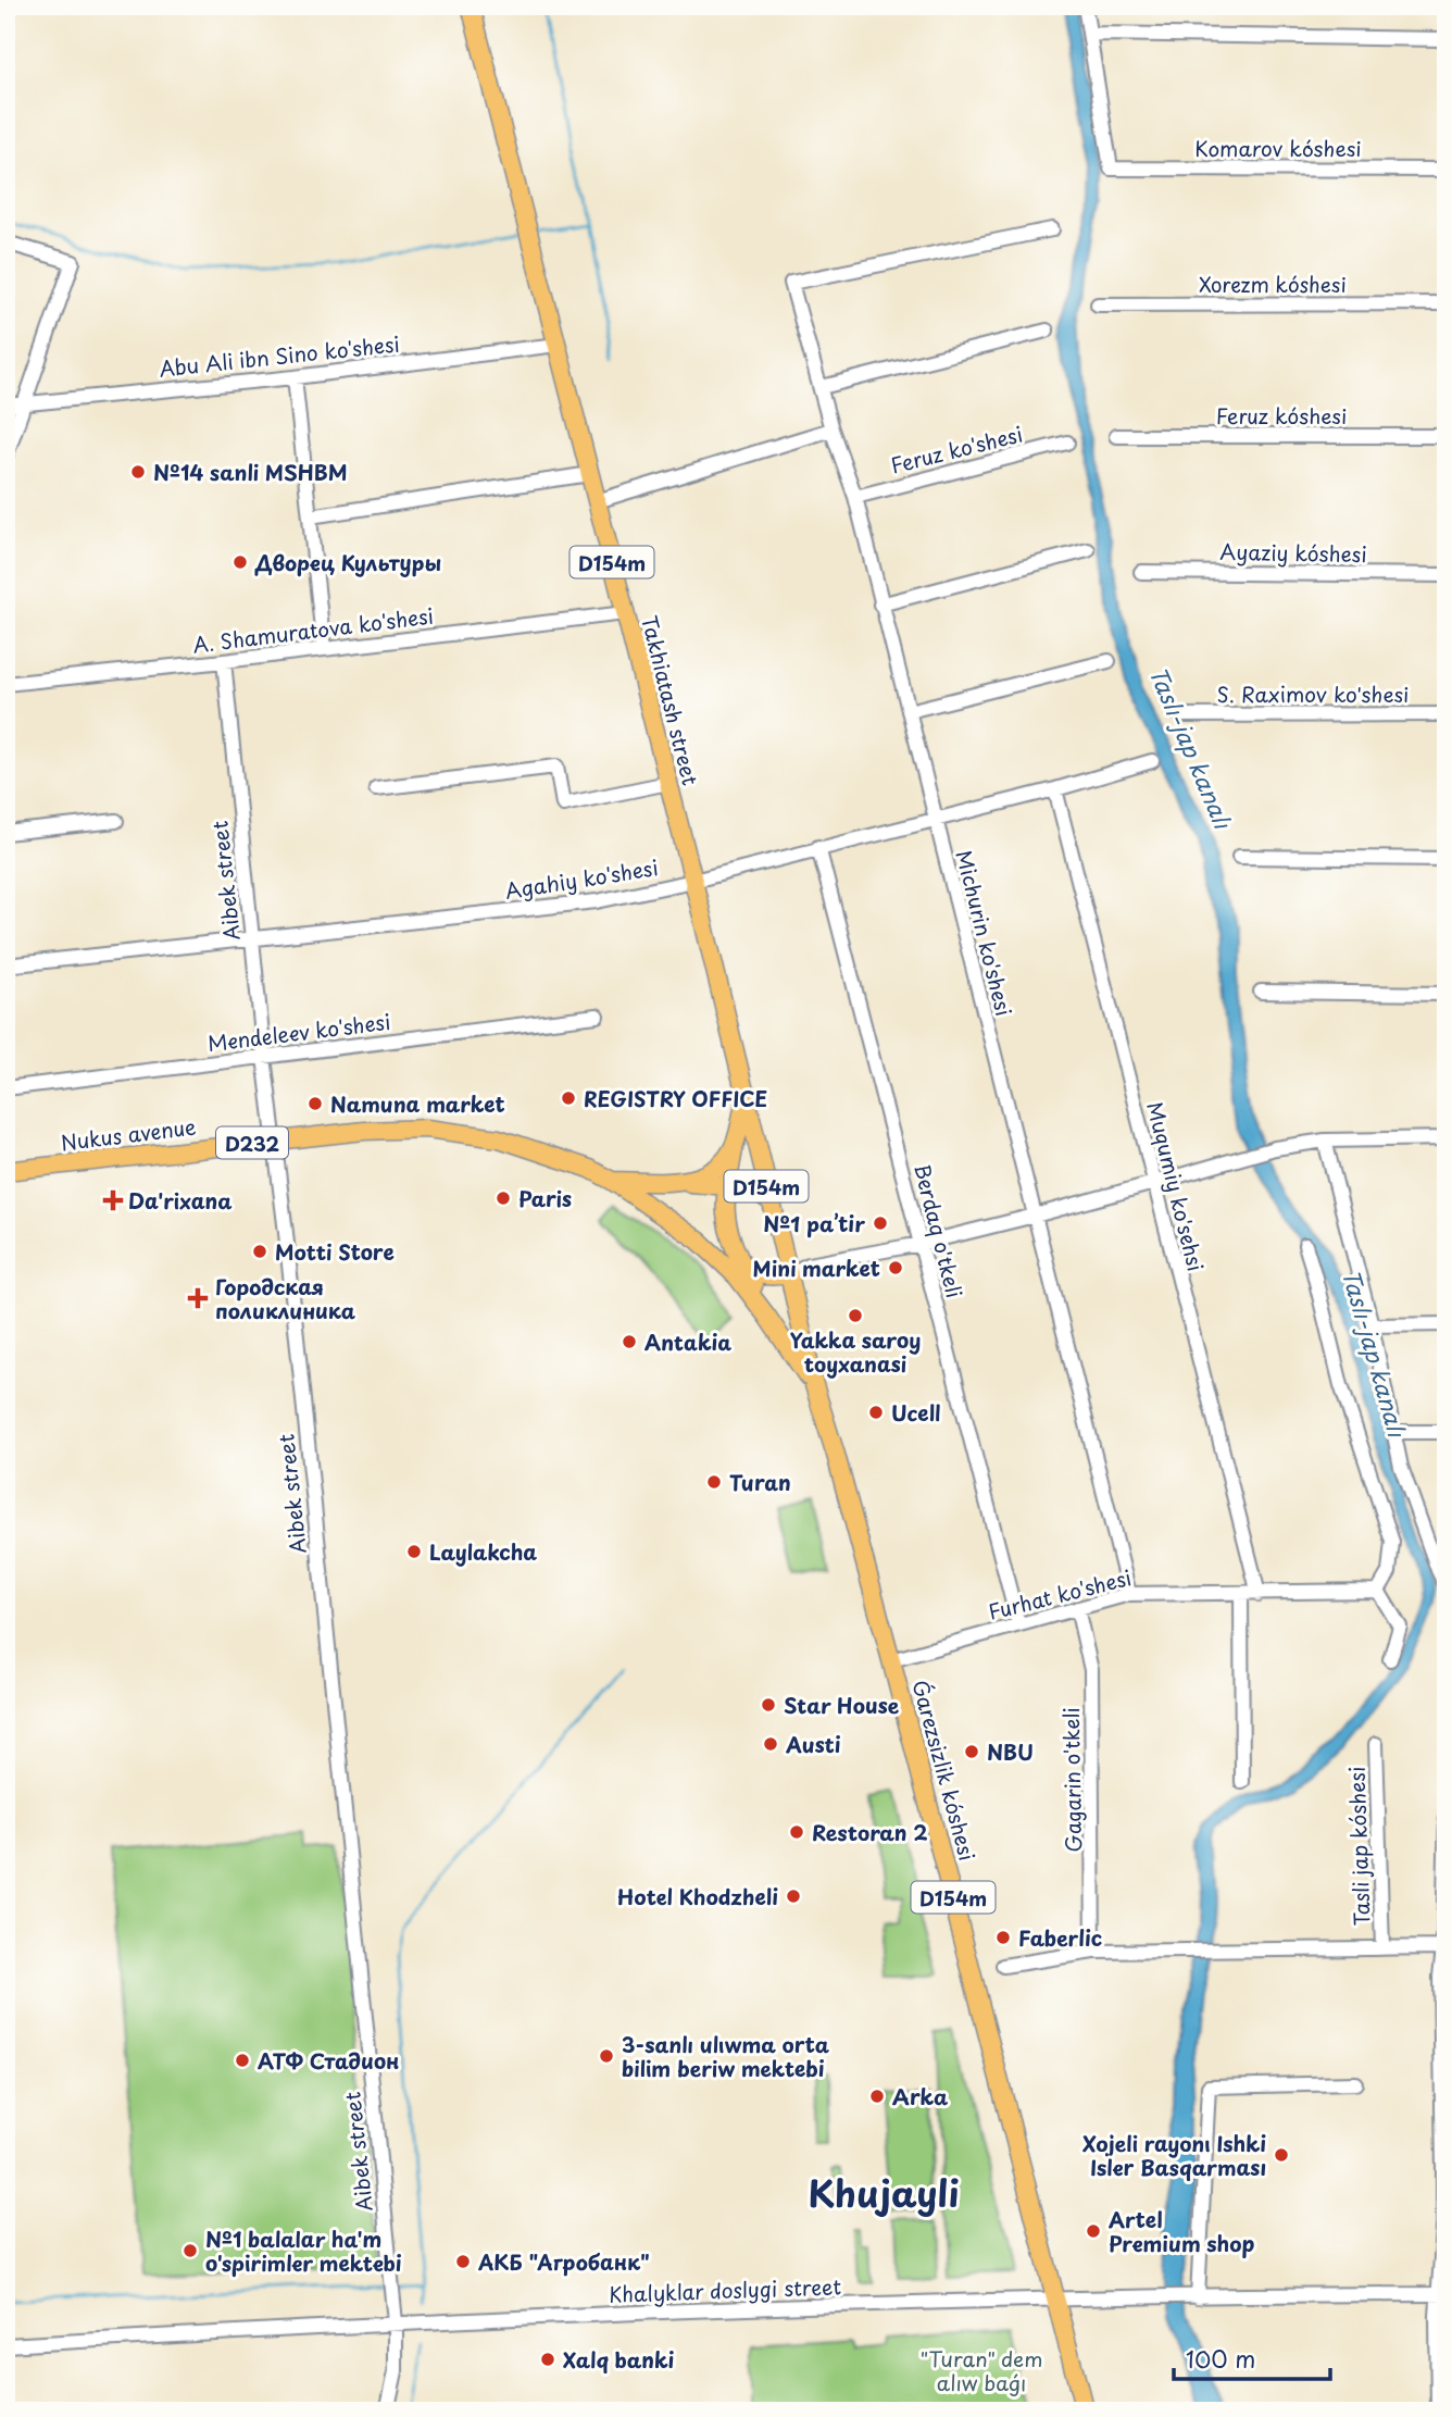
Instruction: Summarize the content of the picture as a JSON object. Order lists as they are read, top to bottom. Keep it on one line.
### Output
{"streets":{"main road":["D154m","Takhiatash street","Nukus avenue","D232","Ǵarezsizlik kóshesi"],"street":["Komarov kóshesi","Xorezm kóshesi","Abu Ali ibn Sino ko'shesi","Feruz kóshesi","Feruz ko'shesi","Ayaziy kóshesi","A. Shamuratova ko'shesi","S. Raximov ko'shesi","Agahiy ko'shesi","Aibek street","Michurin ko'shesi","Mendeleev ko'shesi","Muqumiy ko'sehsi","Berdaq o'tkeli","Furhat ko'shesi","Gagarin o'tkeli","Tasli jap kóshesi","Khalyklar doslygi street"]},"crossings":[["Abu Ali ibn Sino ko'shesi","Takhiatash street"],["Feruz ko'shesi","Michurin ko'shesi"],["A. Shamuratova ko'shesi","Takhiatash street"],["A. Shamuratova ko'shesi","Aibek street"],["Takhiatash street","Agahiy ko'shesi"],["Takhiatash street","D232"],["Takhiatash street","Ǵarezsizlik kóshesi"],["Agahiy ko'shesi","Aibek street"],["Agahiy ko'shesi","Michurin ko'shesi"],["Agahiy ko'shesi","Muqumiy ko'sehsi"],["Agahiy ko'shesi","Berdaq o'tkeli"],["Aibek street","Mendeleev ko'shesi"],["Aibek street","Nukus avenue"],["Aibek street","Khalyklar doslygi street"],["Michurin ko'shesi","Furhat ko'shesi"],["Nukus avenue","D232"],["D232","Ǵarezsizlik kóshesi"],["Muqumiy ko'sehsi","Furhat ko'shesi"],["Berdaq o'tkeli","Furhat ko'shesi"],["Furhat ko'shesi","Ǵarezsizlik kóshesi"],["Furhat ko'shesi","Gagarin o'tkeli"],["Ǵarezsizlik kóshesi","Khalyklar doslygi street"]],"districts":["Khujayli"],"water":["Taslı-jap kanalı"],"parks":["\"Turan\" dem alıw baǵı"],"places":{"other":["№14 sanli MSHBM","Дворец Культуры","REGISTRY OFFICE","Namuna market","Paris","№1 paʼtir","Motti Store","Mini market","Yakka saroy toyxanasi","Antakia","Ucell","Turan","Laylakcha","Star House","Austi","NBU","Restoran 2","Hotel Khodzheli","Faberlic","3-sanlı ulıwma orta bilim beriw mektebi","АТФ Стадион","Arka","Xojeli rayonı Ishki Isler Basqarması","Artel Premium shop","№1 balalar ha'm o'spirimler mektebi","АКБ \"Агробанк\"","Xalq banki"],"health":["Da'rixana","Городская поликлиника"]},"scale_bar":"100 m"}
